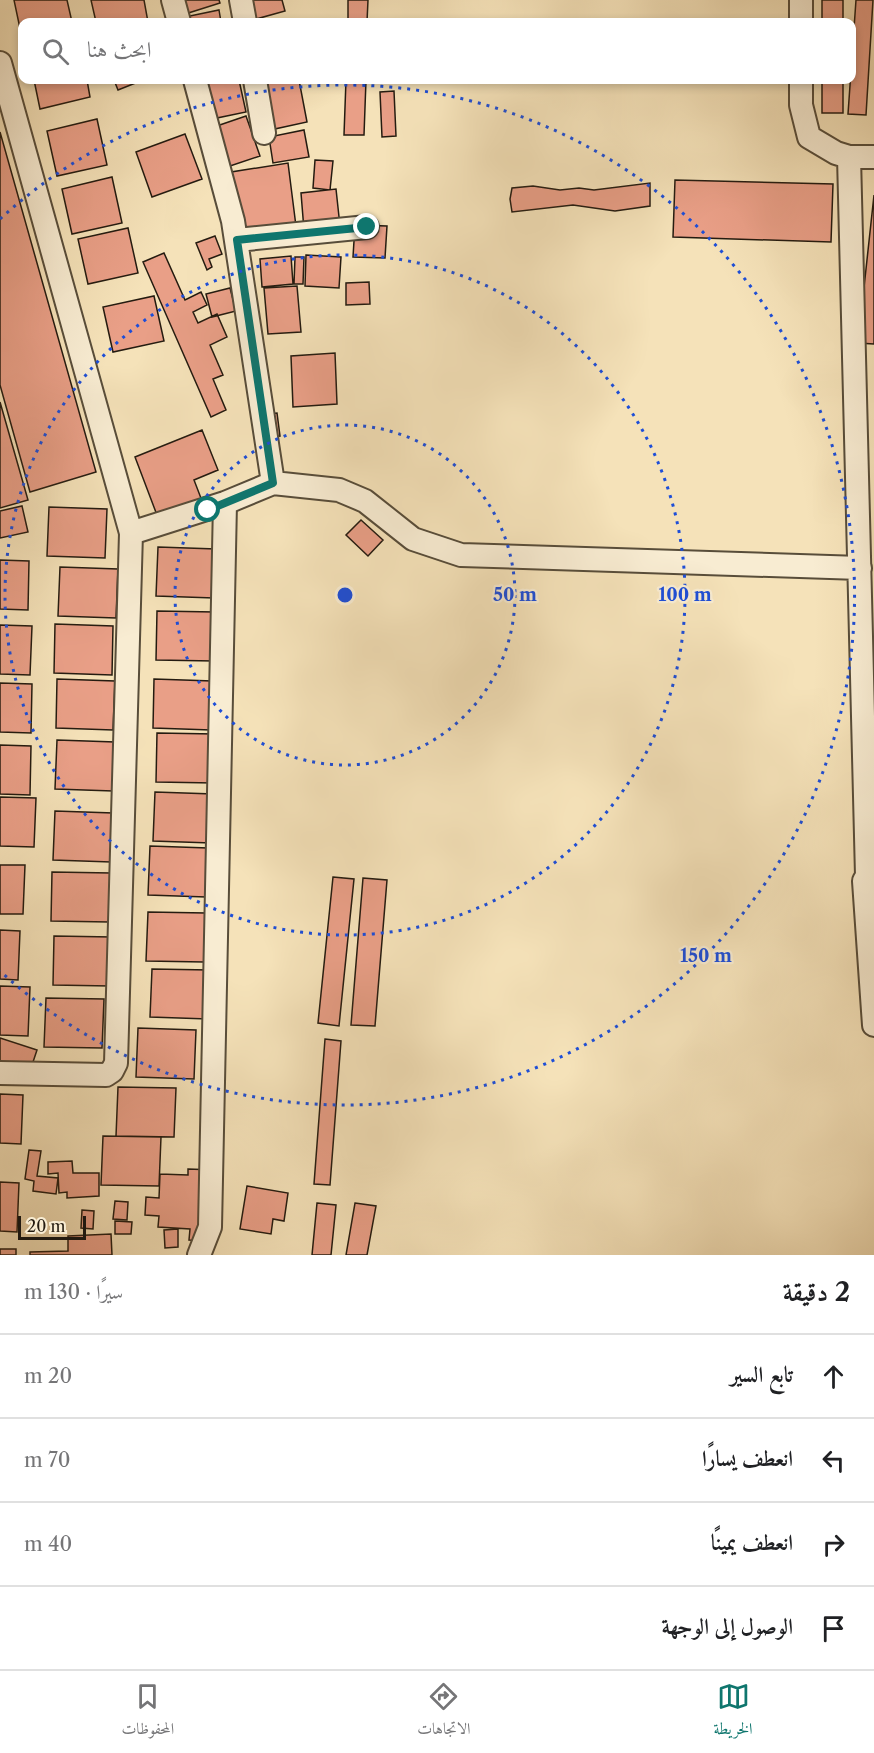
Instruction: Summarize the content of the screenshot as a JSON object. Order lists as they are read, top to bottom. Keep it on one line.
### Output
{"scale_bar":"20 m","page":{"search":"ابحث هنا","scale":"20 m","heading":["2 دقيقة","سيرًا · 130 m"],"list":[["تابع السير","20 m"],["انعطف يسارًا","70 m"],["انعطف يمينًا","40 m"],"الوصول إلى الوجهة"],"nav":["الخريطة","الاتجاهات","المحفوظات"]},"rings":["50 m","100 m","150 m"]}
